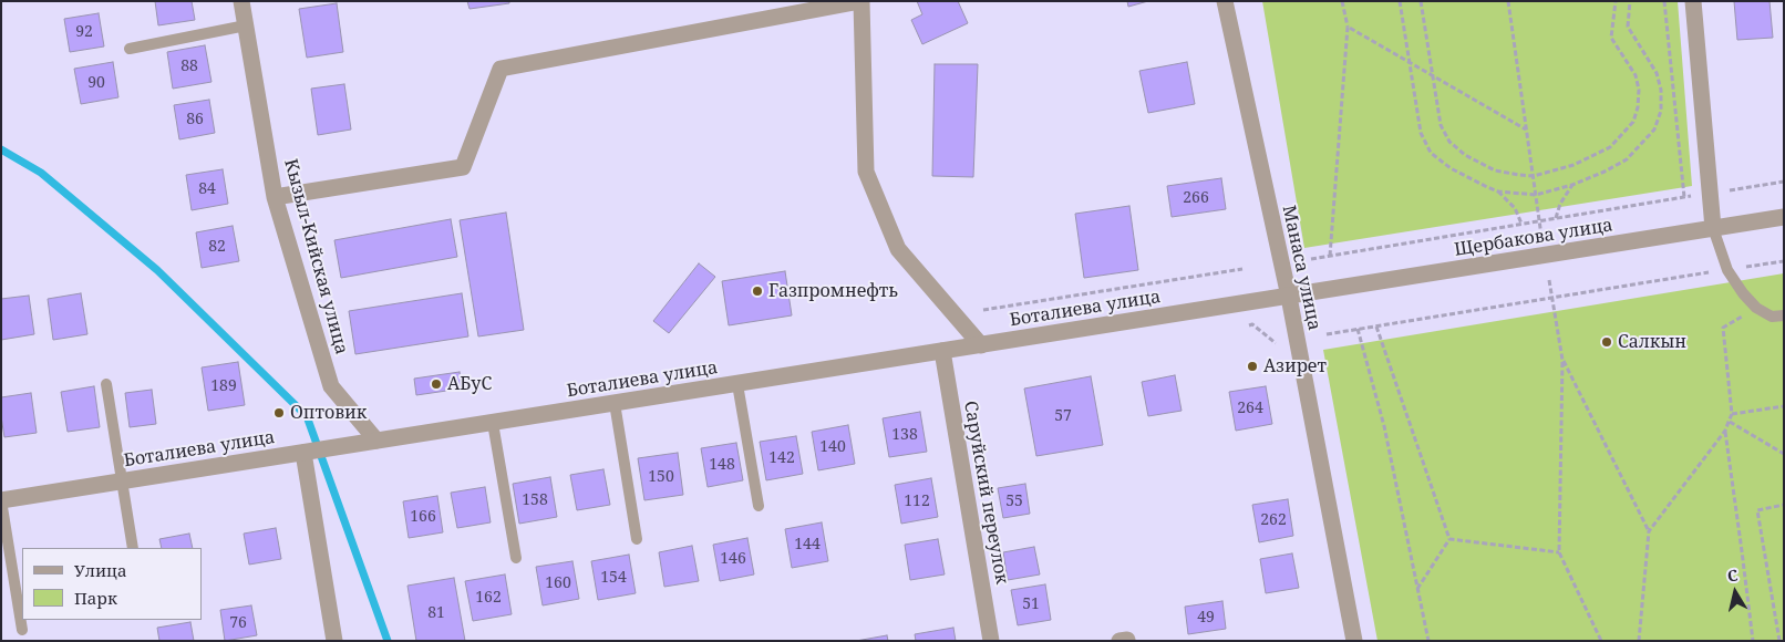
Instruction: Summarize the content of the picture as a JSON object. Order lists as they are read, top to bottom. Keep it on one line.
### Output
{"streets":{"street":["Щербакова улица","Кызыл-Кийская улица","Манаса улица","Боталиева улица","Саруйский переулок"]},"crossings":[["Щербакова улица","Манаса улица"],["Щербакова улица","Боталиева улица"],["Кызыл-Кийская улица","Боталиева улица"],["Манаса улица","Боталиева улица"],["Боталиева улица","Саруйский переулок"]],"places":["Газпромнефть","Салкын","Азирет","АБуС","Оптовик"],"house_numbers":["92","88","90","86","84","266","82","189","264","57","138","140","142","148","150","158","112","55","166","262","144","146","154","160","162","51","81","49","76"],"legend":["Улица","Парк"],"north":"top"}
